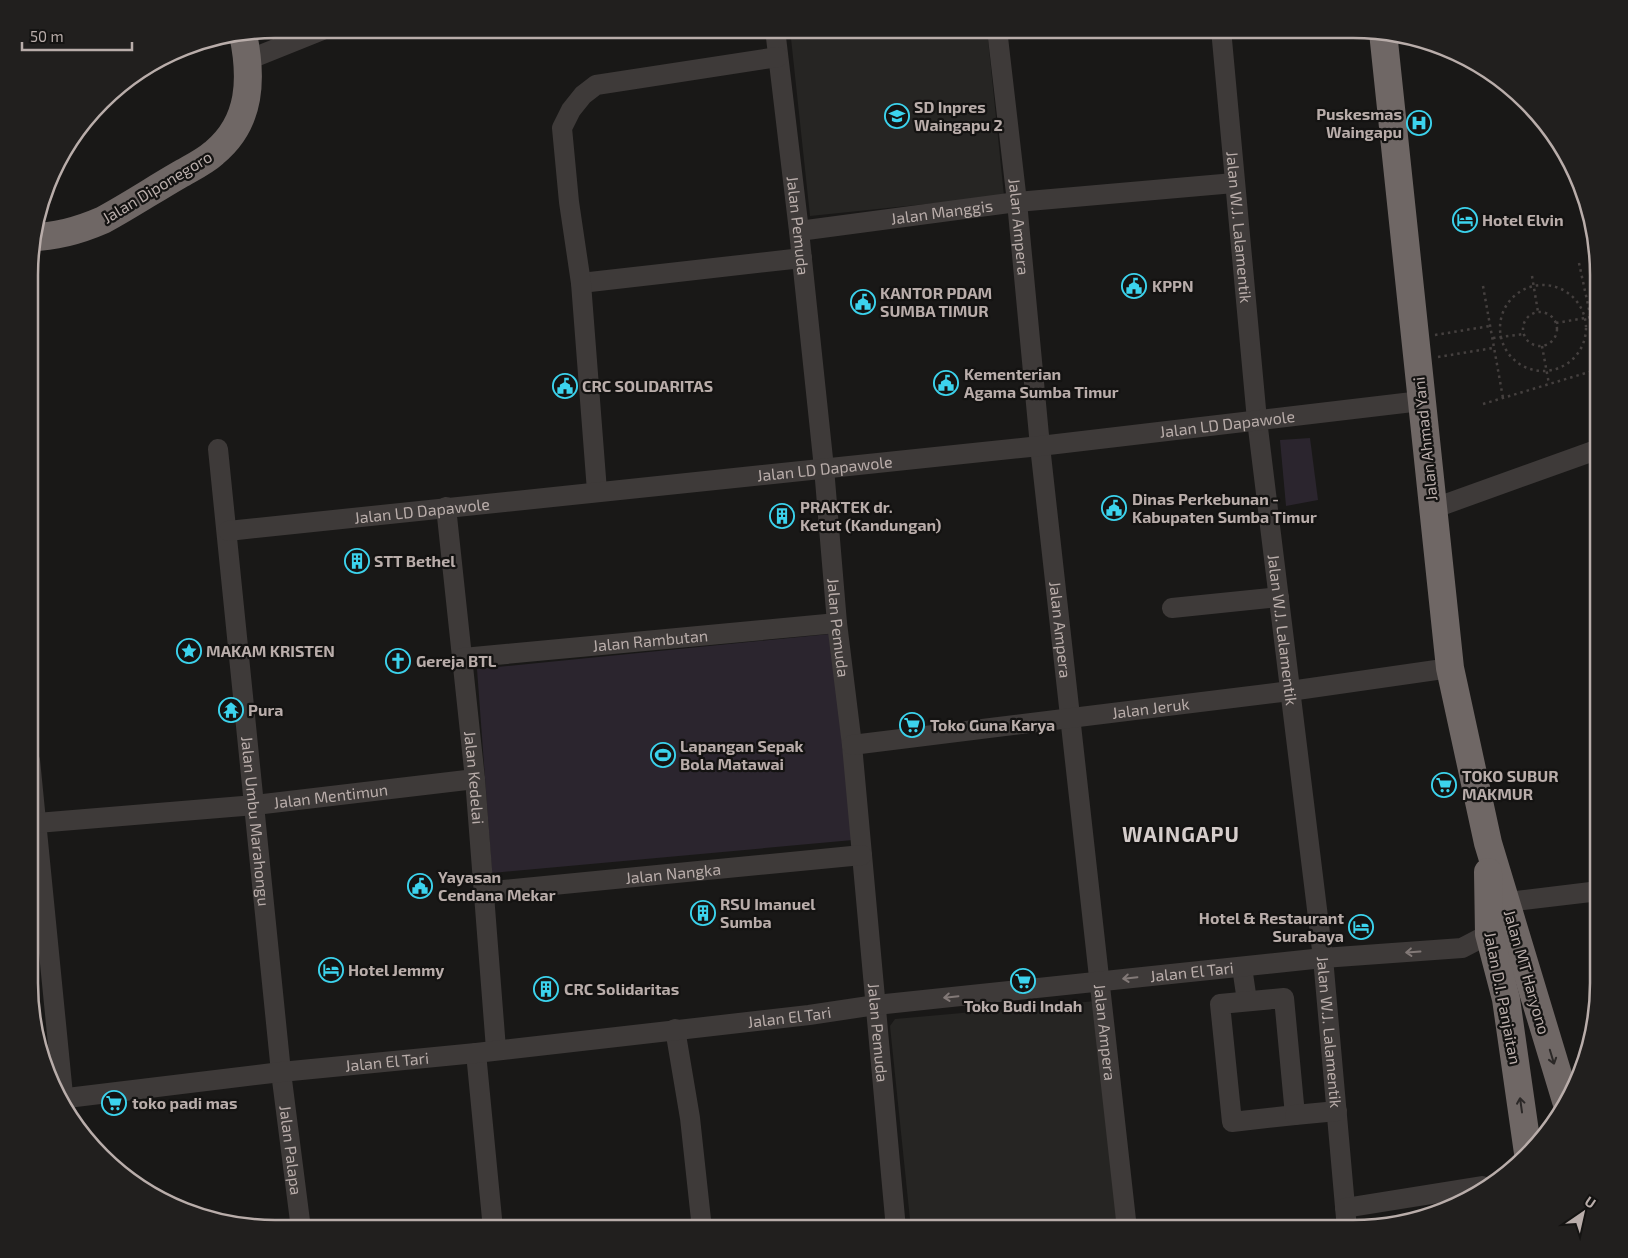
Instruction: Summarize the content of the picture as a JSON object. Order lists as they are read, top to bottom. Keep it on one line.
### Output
{"streets":{"highway":["Jalan Diponegoro","Jalan Ahmad Yani","Jalan MT Haryono","Jalan D.I. Panjaitan"],"street":["Jalan Manggis","Jalan Pemuda","Jalan Ampera","Jalan W.J. Lalamentik","Jalan LD Dapawole","Jalan Rambutan","Jalan Jeruk","Jalan Kedelai","Jalan Mentimun","Jalan Umbu Marahongu","Jalan Nangka","Jalan El Tari","Jalan Palapa"]},"crossings":[["Jalan Manggis","Jalan Pemuda"],["Jalan Manggis","Jalan Ampera"],["Jalan Manggis","Jalan W.J. Lalamentik"],["Jalan Pemuda","Jalan LD Dapawole"],["Jalan Pemuda","Jalan Rambutan"],["Jalan Pemuda","Jalan Jeruk"],["Jalan Pemuda","Jalan Nangka"],["Jalan Pemuda","Jalan El Tari"],["Jalan Ampera","Jalan LD Dapawole"],["Jalan Ampera","Jalan Jeruk"],["Jalan Ampera","Jalan El Tari"],["Jalan W.J. Lalamentik","Jalan LD Dapawole"],["Jalan W.J. Lalamentik","Jalan Jeruk"],["Jalan W.J. Lalamentik","Jalan El Tari"],["Jalan LD Dapawole","Jalan Ahmad Yani"],["Jalan LD Dapawole","Jalan Kedelai"],["Jalan LD Dapawole","Jalan Umbu Marahongu"],["Jalan Ahmad Yani","Jalan Jeruk"],["Jalan Ahmad Yani","Jalan MT Haryono"],["Jalan Ahmad Yani","Jalan D.I. Panjaitan"],["Jalan Rambutan","Jalan Kedelai"],["Jalan Kedelai","Jalan Mentimun"],["Jalan Kedelai","Jalan Nangka"],["Jalan Kedelai","Jalan El Tari"],["Jalan Mentimun","Jalan Umbu Marahongu"],["Jalan Umbu Marahongu","Jalan El Tari"],["Jalan Umbu Marahongu","Jalan Palapa"],["Jalan El Tari","Jalan MT Haryono"],["Jalan El Tari","Jalan D.I. Panjaitan"],["Jalan El Tari","Jalan Palapa"],["Jalan MT Haryono","Jalan D.I. Panjaitan"]],"one_way":["Jalan El Tari","Jalan MT Haryono","Jalan D.I. Panjaitan"],"districts":["WAINGAPU"],"places":{"school or university":["SD Inpres Waingapu 2"],"hospital":["Puskesmas Waingapu"],"hotel":["Hotel Elvin","Hotel & Restaurant Surabaya","Hotel Jemmy"],"public building":["KPPN","KANTOR PDAM SUMBA TIMUR","Kementerian Agama Sumba Timur","CRC SOLIDARITAS","Dinas Perkebunan - Kabupaten Sumba Timur","Yayasan Cendana Mekar"],"building":["PRAKTEK dr. Ketut (Kandungan)","STT Bethel","RSU Imanuel Sumba","CRC Solidaritas"],"place":["MAKAM KRISTEN"],"church":["Gereja BTL"],"temple":["Pura"],"supermarket":["Toko Guna Karya","TOKO SUBUR MAKMUR","Toko Budi Indah","toko padi mas"],"sports":["Lapangan Sepak Bola Matawai"]},"scale_bar":"50 m","north":"top right"}
